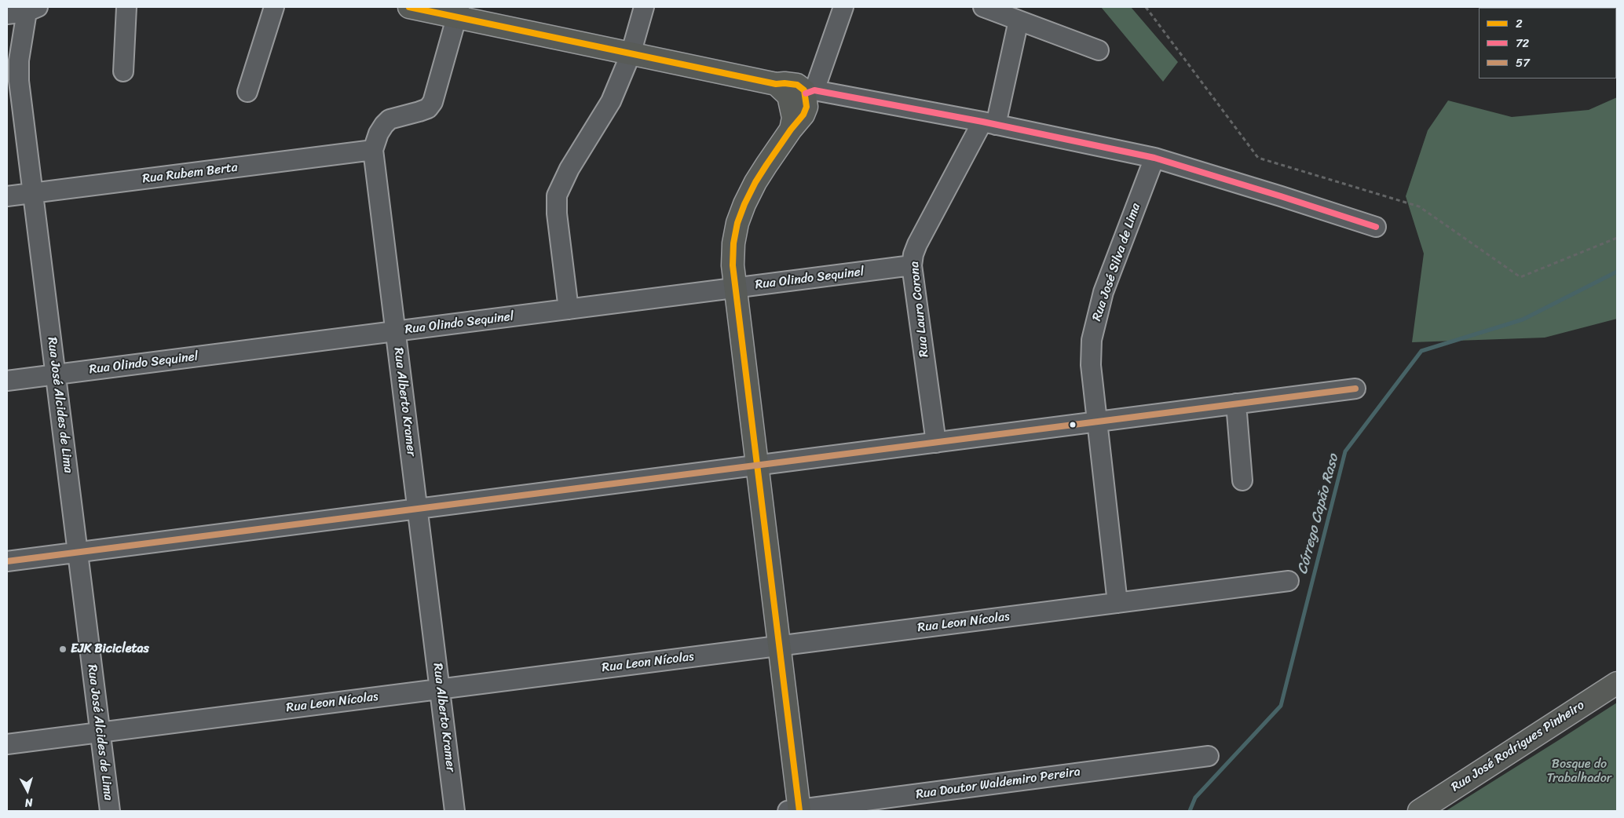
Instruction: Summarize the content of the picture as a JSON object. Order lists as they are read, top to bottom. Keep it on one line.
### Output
{"streets":{"main road":["Rua José Rodrigues Pinheiro"],"street":["Rua Rubem Berta","Rua José Silva de Lima","Rua Olindo Sequinel","Rua Lauro Corona","Rua Alberto Kramer","Rua José Alcides de Lima","Rua Leon Nícolas","Rua Doutor Waldemiro Pereira"]},"crossings":[["Rua Rubem Berta","Rua Alberto Kramer"],["Rua Rubem Berta","Rua José Alcides de Lima"],["Rua José Silva de Lima","Rua Leon Nícolas"],["Rua Olindo Sequinel","Rua Lauro Corona"],["Rua Olindo Sequinel","Rua Alberto Kramer"],["Rua Olindo Sequinel","Rua José Alcides de Lima"],["Rua Alberto Kramer","Rua Leon Nícolas"],["Rua José Alcides de Lima","Rua Leon Nícolas"]],"water":["Córrego Capão Raso"],"parks":["Bosque do Trabalhador"],"places":["EJK Bicicletas"],"lines":["transit line 2","transit line 72","transit line 57"],"legend":["2","72","57"],"north":"bottom"}
